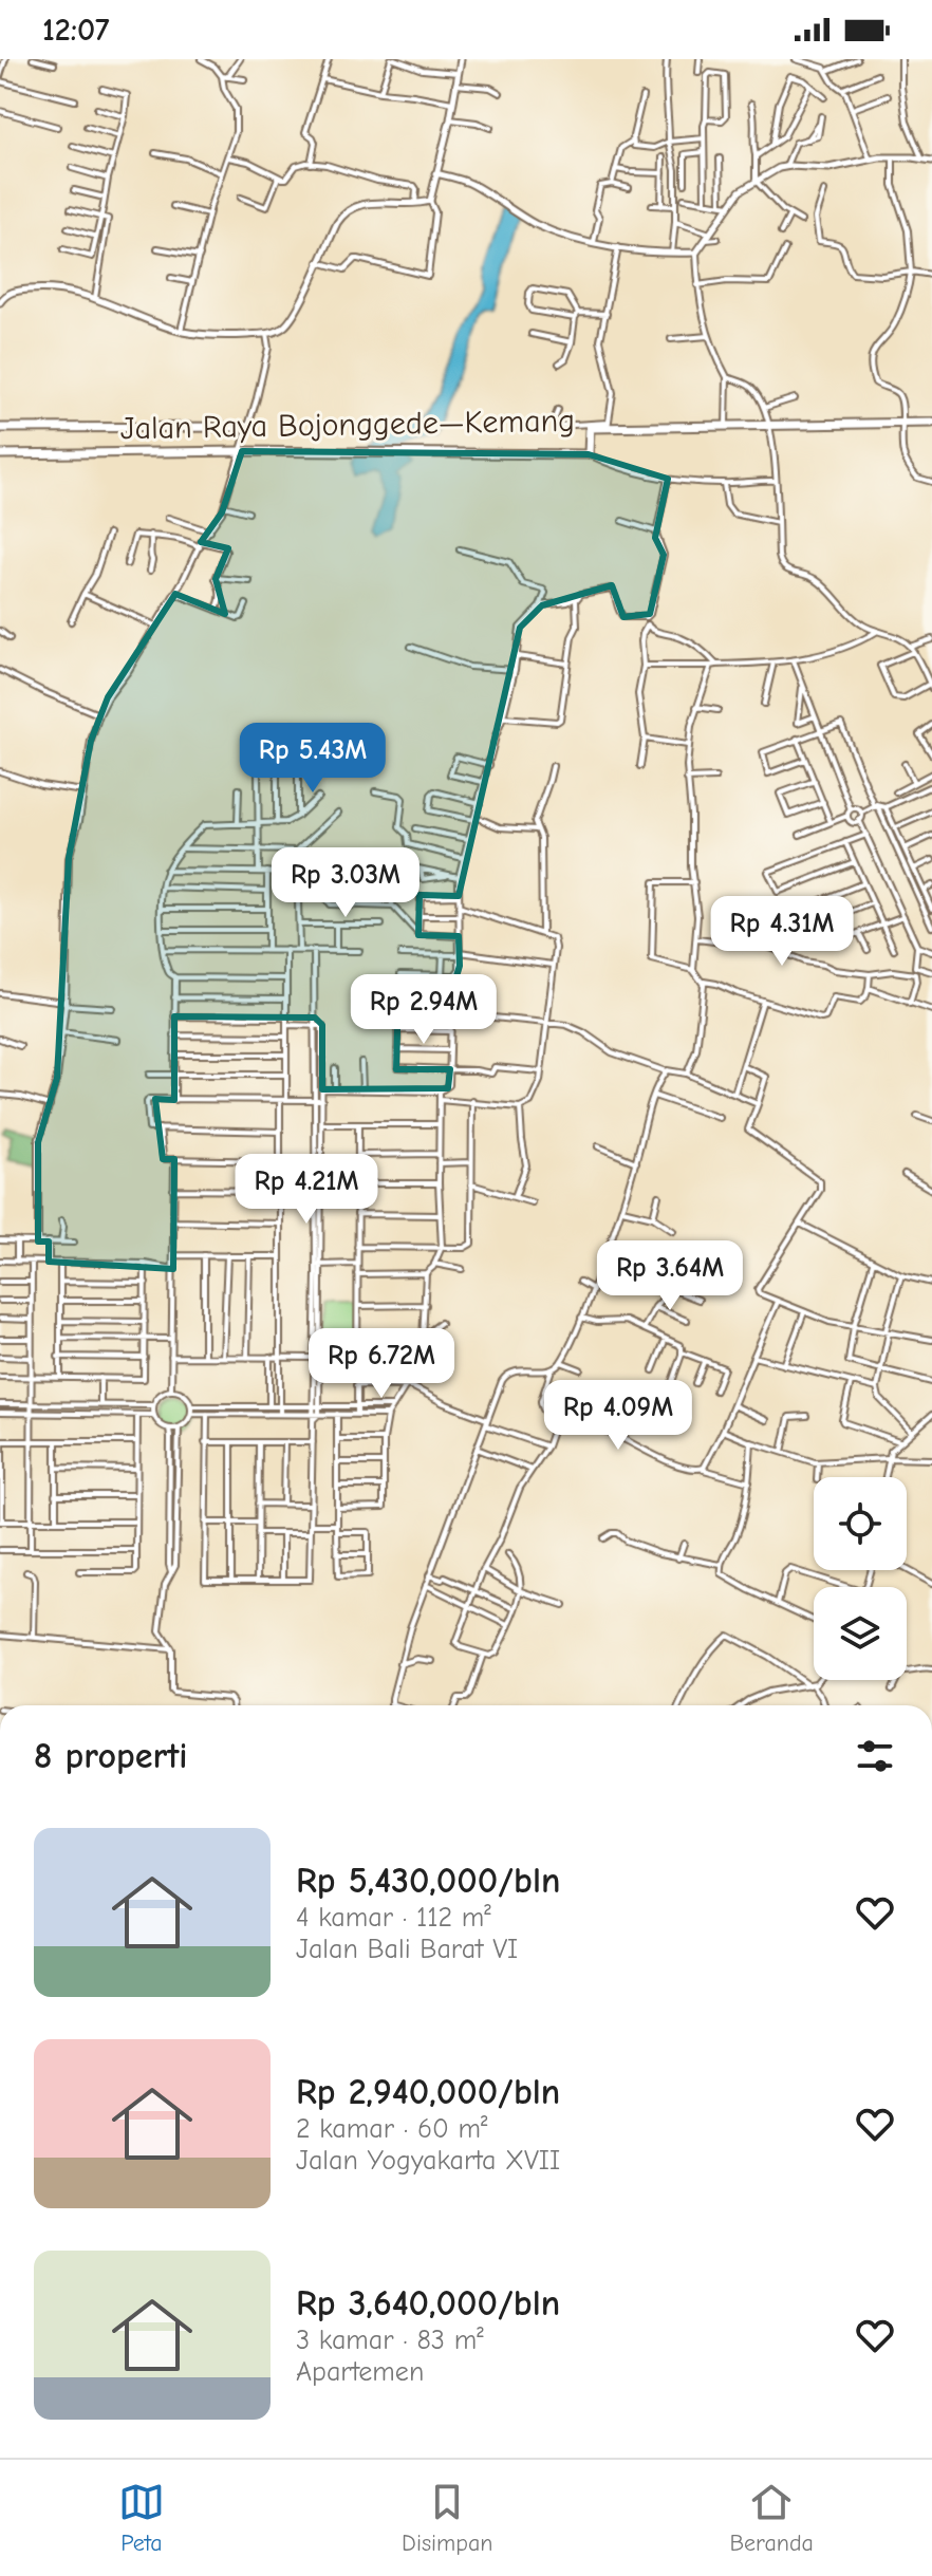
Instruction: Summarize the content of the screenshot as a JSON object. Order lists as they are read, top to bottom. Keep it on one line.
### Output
{"streets":{"highway":["Jalan Raya Bojonggede—Kemang"]},"page":{"status":"12:07","price":["Rp 5.43M","Rp 3.03M","Rp 4.31M","Rp 2.94M","Rp 4.21M","Rp 3.64M","Rp 6.72M","Rp 4.09M"],"heading":"8 properti","list":[{"name":"Rp 5,430,000/bln","note":"4 kamar · 112 m² · Jalan Bali Barat VI"},{"name":"Rp 2,940,000/bln","note":"2 kamar · 60 m² · Jalan Yogyakarta XVII"},{"name":"Rp 3,640,000/bln","note":"3 kamar · 83 m² · Apartemen"}],"tabs":["Peta","Disimpan","Beranda"]}}
